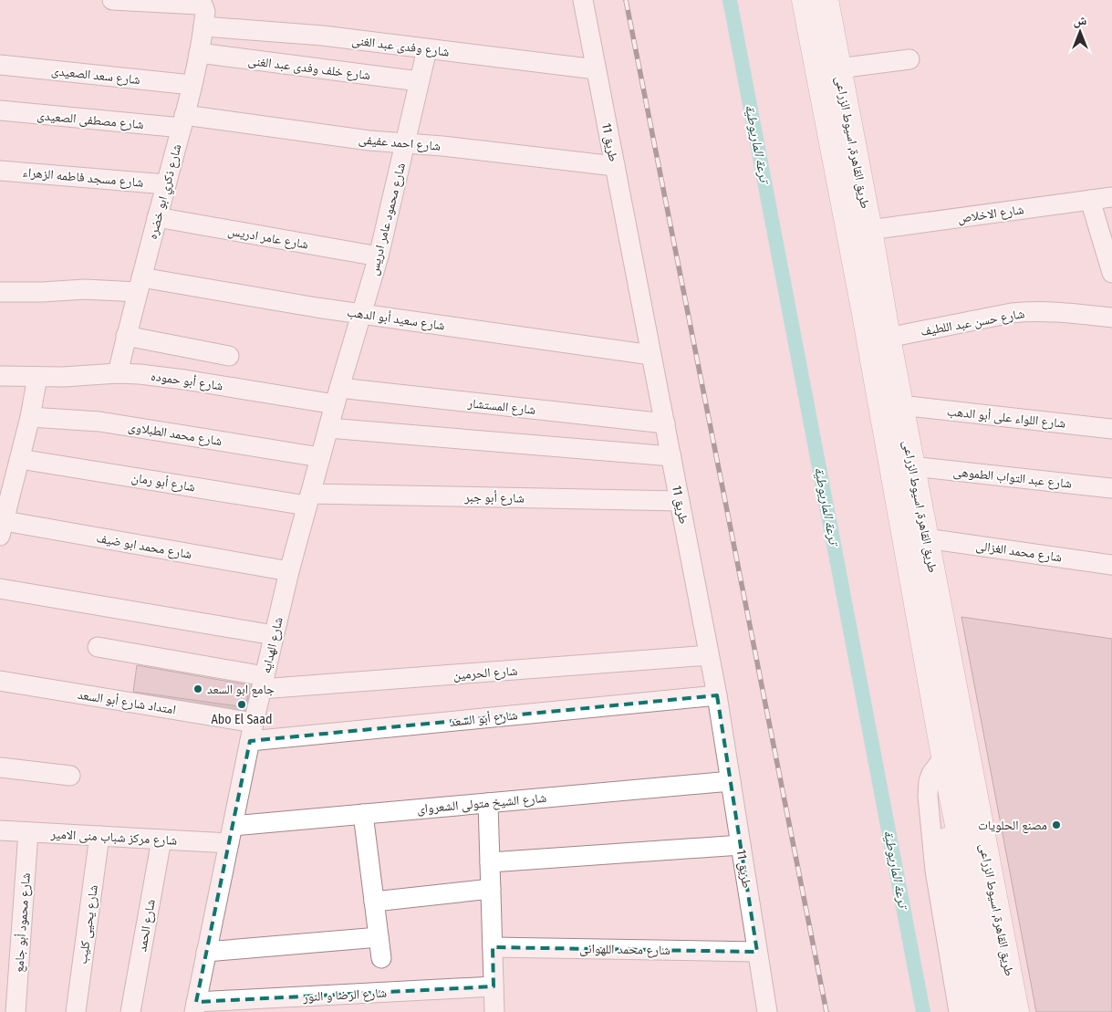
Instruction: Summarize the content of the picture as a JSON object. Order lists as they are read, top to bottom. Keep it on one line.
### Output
{"streets":{"highway":["طريق القاهرة, اسيوط الزراعى"],"street":["شارع وفدى عبد الغنى","شارع خلف وفدى عبد الغنى","شارع سعد الصعيدى","شارع مصطفى الصعيدى","شارع احمد عفيفى","طريق 11","شارع مسجد فاطمه الزهراء","شارع ذكري ابو خضره","شارع الاخلاص","شارع محمود عامر ادريس","شارع عامر ادريس","شارع سعيد أبو الدهب","شارع حسن عبد اللطيف","شارع أبو حموده","شارع المستشار","شارع اللواء على أبو الدهب","شارع محمد الطبلاوى","شارع عبد التواب الطموهى","شارع أبو رمان","شارع أبو جبر","شارع محمد ابو ضيف","شارع محمد الغزالى","شارع الهدايه","شارع الحرمين","امتداد شارع أبو السعد","شارع أبو السعد","شارع الشيخ متولى الشعرواى","شارع مركز شباب منى الامير","شارع محمود أبو جامع","شارع يحيى كليب","شارع الحمد","شارع محمد اللهوانى","شارع الرضا و النور"]},"crossings":[["شارع وفدى عبد الغنى","طريق 11"],["شارع وفدى عبد الغنى","شارع ذكري ابو خضره"],["شارع وفدى عبد الغنى","شارع محمود عامر ادريس"],["شارع خلف وفدى عبد الغنى","شارع ذكري ابو خضره"],["شارع خلف وفدى عبد الغنى","شارع محمود عامر ادريس"],["شارع سعد الصعيدى","شارع ذكري ابو خضره"],["شارع مصطفى الصعيدى","شارع احمد عفيفى"],["شارع مصطفى الصعيدى","شارع ذكري ابو خضره"],["شارع احمد عفيفى","طريق 11"],["شارع احمد عفيفى","شارع ذكري ابو خضره"],["شارع احمد عفيفى","شارع محمود عامر ادريس"],["طريق 11","شارع سعيد أبو الدهب"],["طريق 11","شارع المستشار"],["طريق 11","شارع أبو جبر"],["طريق 11","شارع الحرمين"],["طريق 11","شارع أبو السعد"],["طريق 11","شارع الشيخ متولى الشعرواى"],["طريق 11","شارع محمد اللهوانى"],["طريق القاهرة, اسيوط الزراعى","شارع الاخلاص"],["طريق القاهرة, اسيوط الزراعى","شارع حسن عبد اللطيف"],["طريق القاهرة, اسيوط الزراعى","شارع اللواء على أبو الدهب"],["طريق القاهرة, اسيوط الزراعى","شارع عبد التواب الطموهى"],["طريق القاهرة, اسيوط الزراعى","شارع محمد الغزالى"],["شارع مسجد فاطمه الزهراء","شارع ذكري ابو خضره"],["شارع ذكري ابو خضره","شارع عامر ادريس"],["شارع ذكري ابو خضره","شارع سعيد أبو الدهب"],["شارع ذكري ابو خضره","شارع أبو حموده"],["شارع محمود عامر ادريس","شارع عامر ادريس"],["شارع محمود عامر ادريس","شارع سعيد أبو الدهب"],["شارع محمود عامر ادريس","شارع أبو حموده"],["شارع محمود عامر ادريس","شارع المستشار"],["شارع محمود عامر ادريس","شارع الهدايه"],["شارع أبو حموده","شارع المستشار"],["شارع أبو حموده","شارع الهدايه"],["شارع المستشار","شارع الهدايه"],["شارع محمد الطبلاوى","شارع الهدايه"],["شارع أبو رمان","شارع أبو جبر"],["شارع أبو رمان","شارع الهدايه"],["شارع أبو جبر","شارع الهدايه"],["شارع محمد ابو ضيف","شارع الهدايه"],["شارع الهدايه","شارع الحرمين"],["شارع الهدايه","امتداد شارع أبو السعد"],["شارع الهدايه","شارع أبو السعد"],["شارع الهدايه","شارع الشيخ متولى الشعرواى"],["شارع الهدايه","شارع مركز شباب منى الامير"],["شارع الهدايه","شارع الرضا و النور"],["شارع الشيخ متولى الشعرواى","شارع مركز شباب منى الامير"],["شارع مركز شباب منى الامير","شارع محمود أبو جامع"],["شارع مركز شباب منى الامير","شارع يحيى كليب"],["شارع مركز شباب منى الامير","شارع الحمد"]],"water":["ترعة الماريوطية"],"places":["جامع ابو السعد","Abo El Saad","مصنع الحلويات"],"north":"top"}
